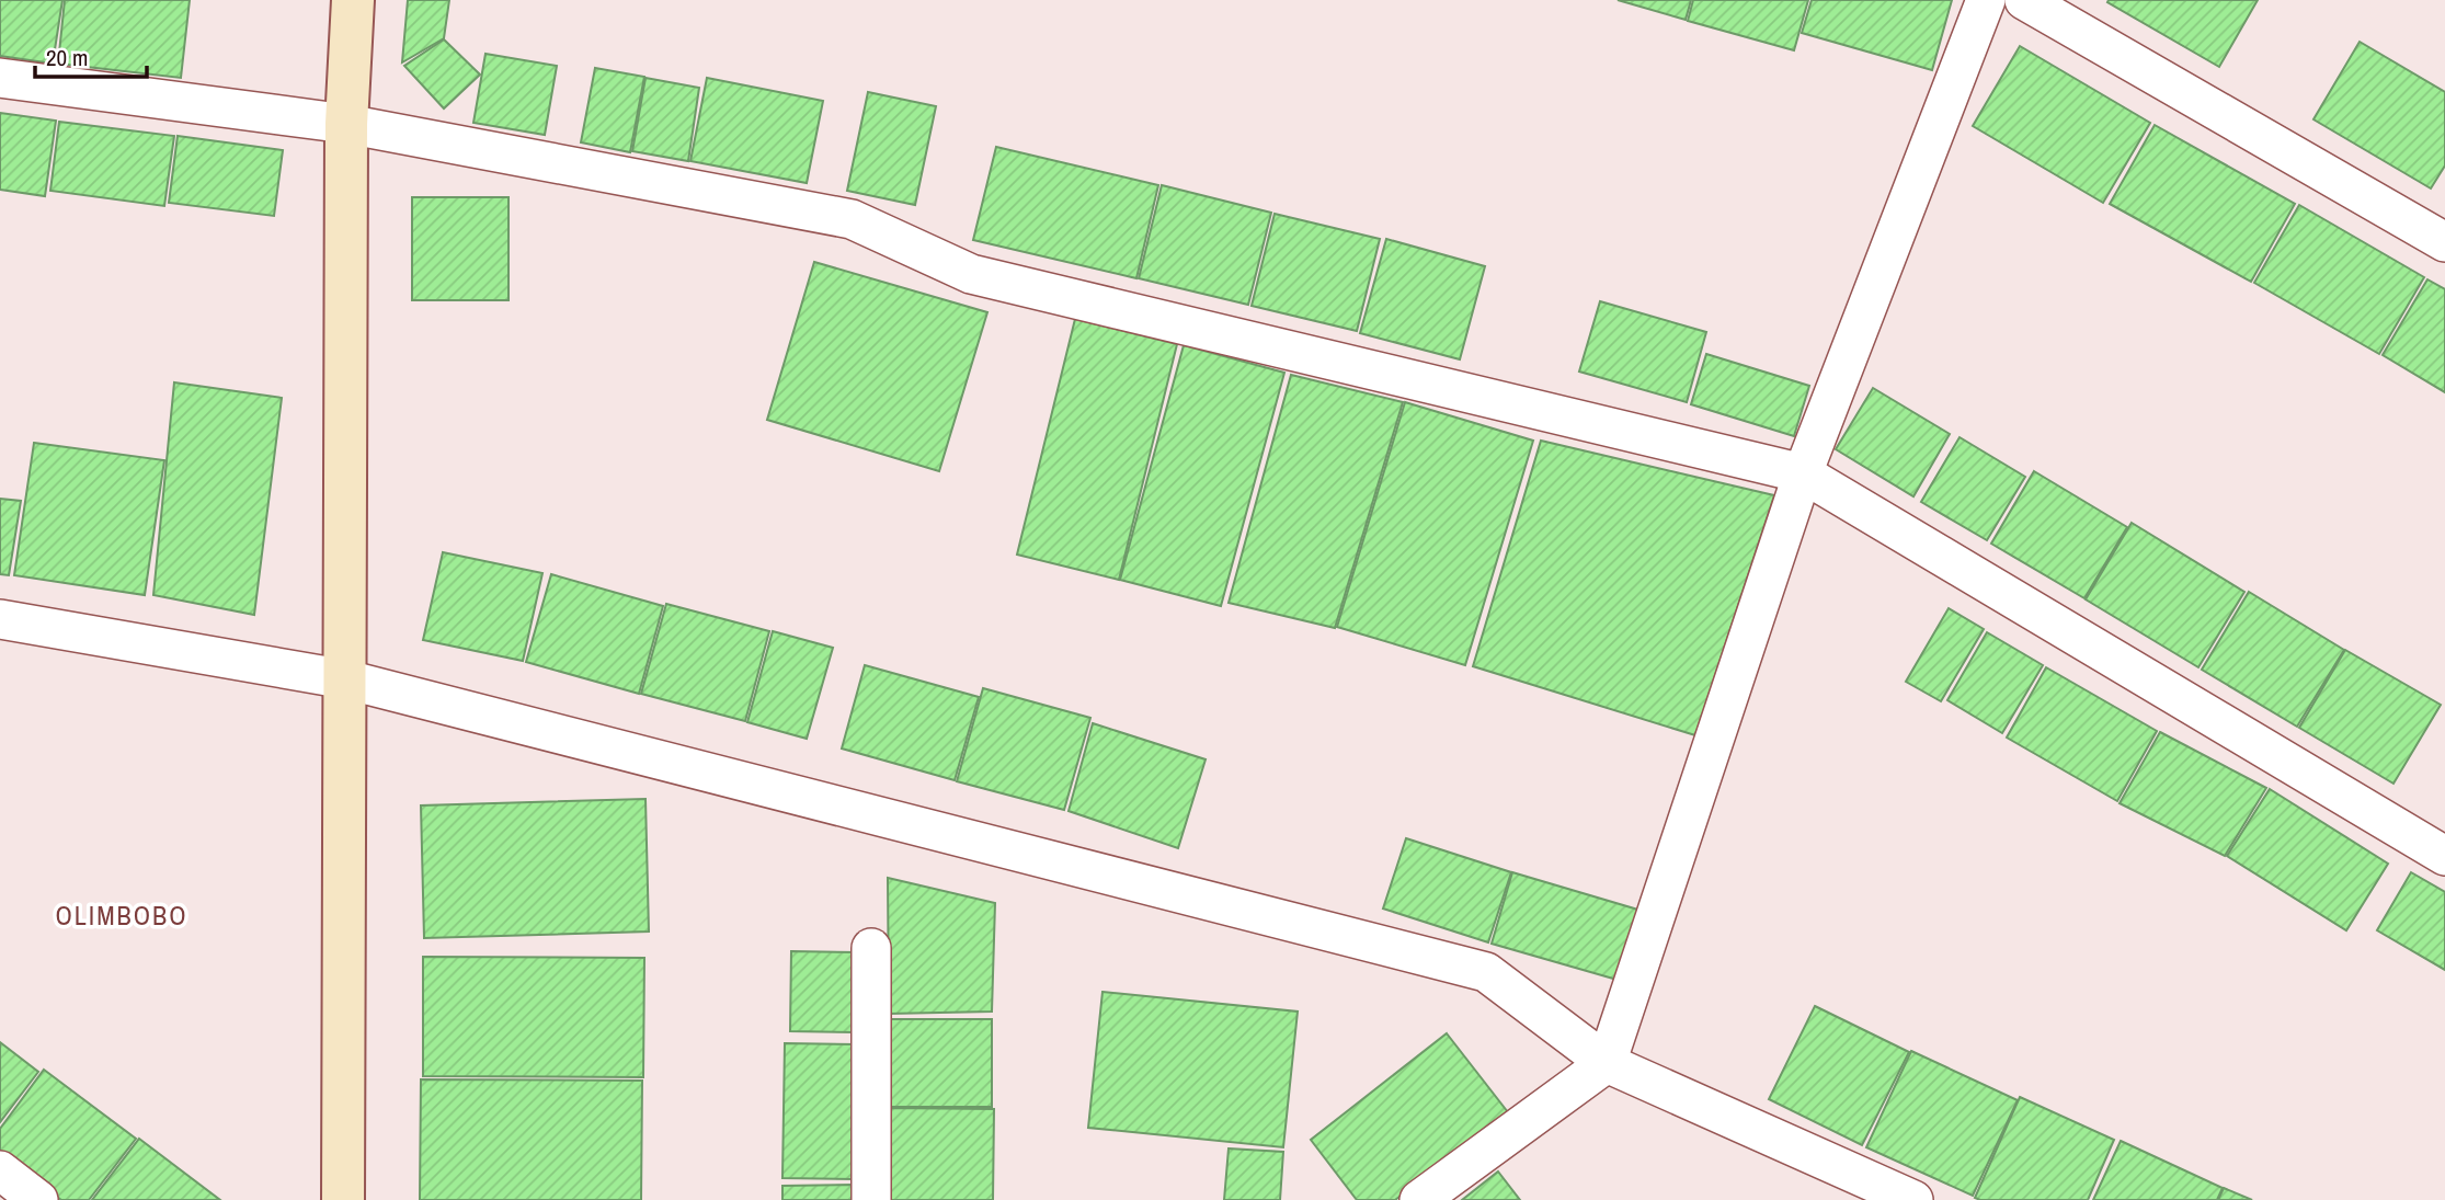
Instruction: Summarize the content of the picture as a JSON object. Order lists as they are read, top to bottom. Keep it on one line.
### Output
{"districts":["OLIMBOBO"],"scale_bar":"20 m"}
